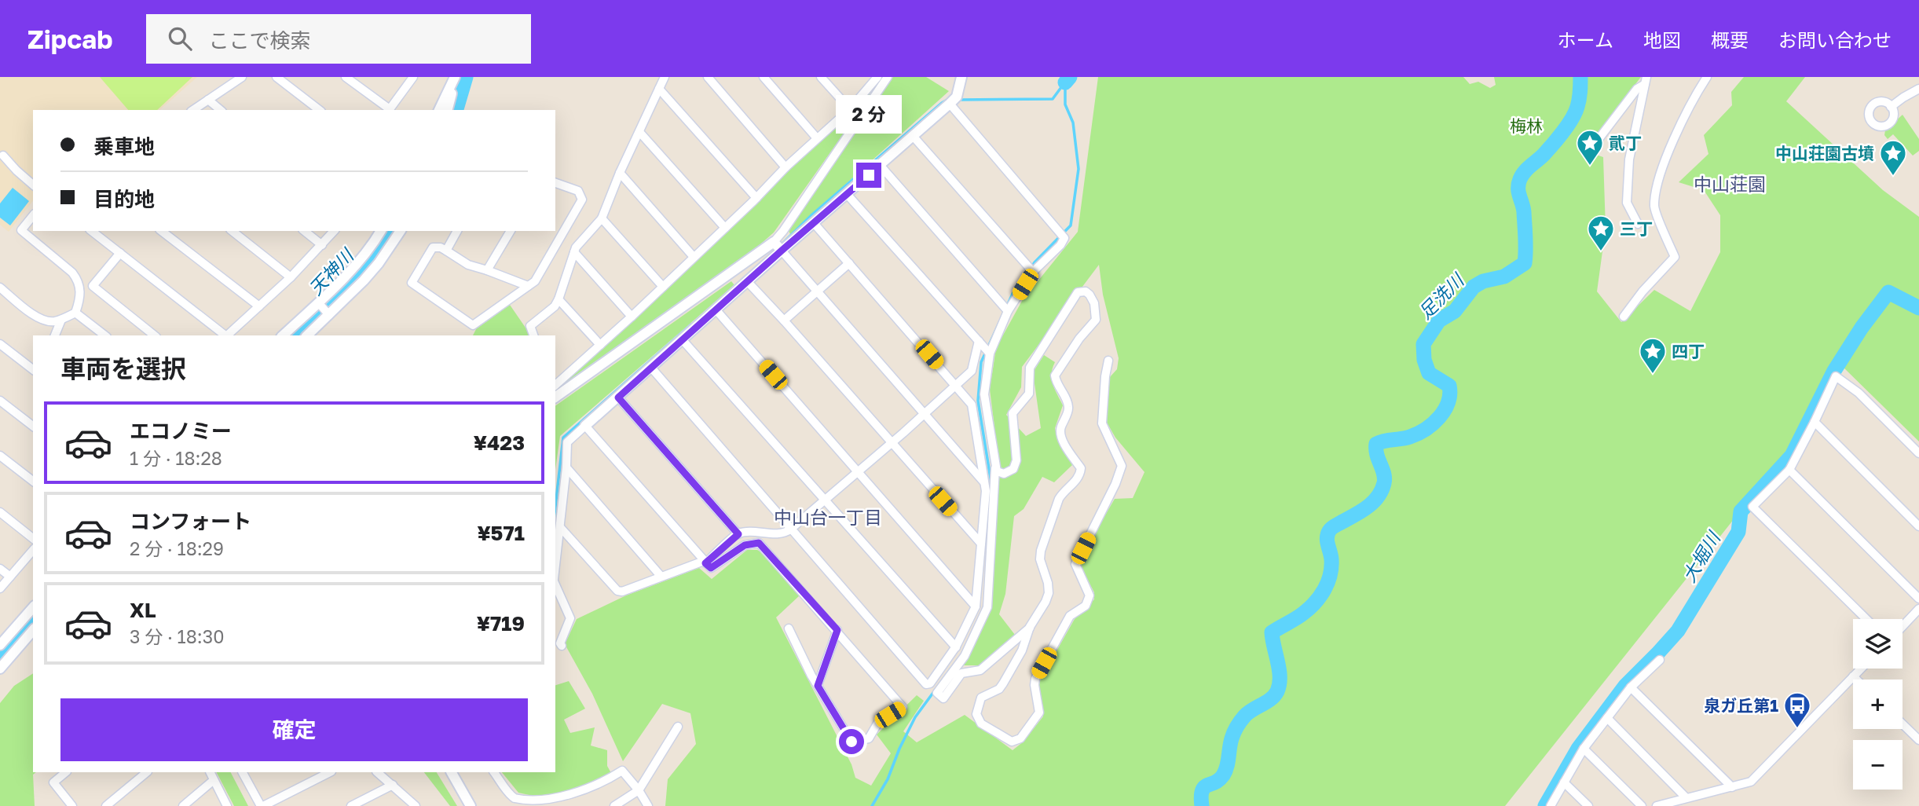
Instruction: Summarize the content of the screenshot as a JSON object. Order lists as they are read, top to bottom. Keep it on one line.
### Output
{"districts":["中山荘園","中山台一丁目"],"water":["天神川","足洗川","大堀川"],"parks":["梅林"],"places":{"place":["貮丁","中山荘園古墳","三丁","四丁"],"bus stop":["泉ガ丘第1"]},"page":{"header":"Zipcab","search":"ここで検索","nav":["ホーム","地図","概要","お問い合わせ"],"bubble":"2 分","banner":["乗車地","目的地"],"heading":"車両を選択","list":[{"name":"エコノミー","note":"1 分 · 18:28","value":"¥423"},{"name":"コンフォート","note":"2 分 · 18:29","value":"¥571"},{"name":"XL","note":"3 分 · 18:30","value":"¥719"}],"map_buttons":["+","−"],"buttons":"確定"}}
